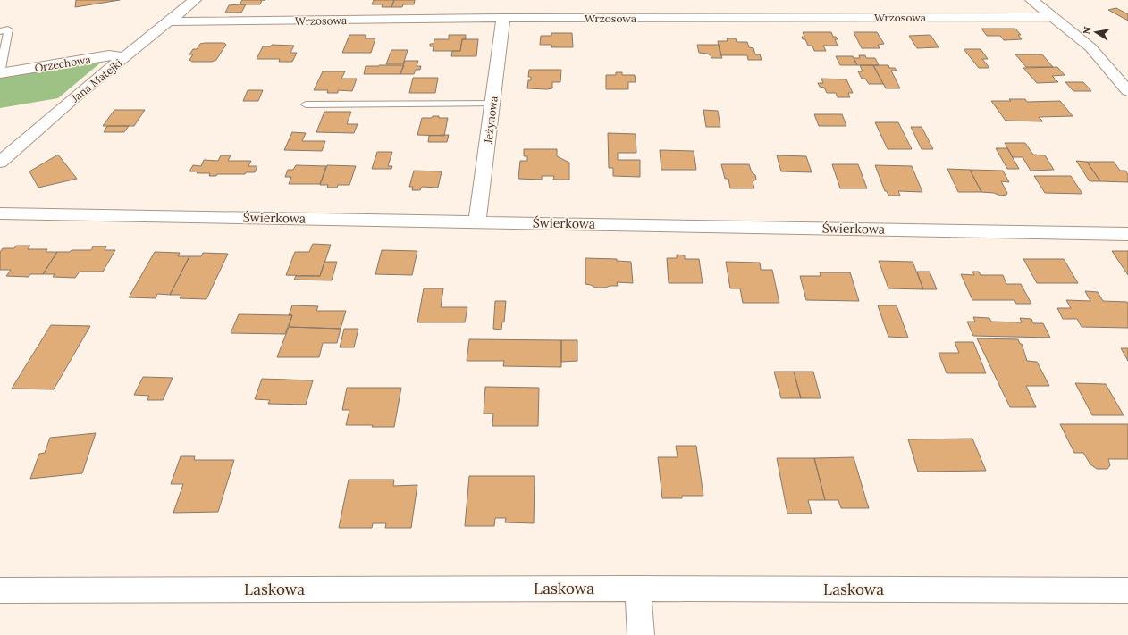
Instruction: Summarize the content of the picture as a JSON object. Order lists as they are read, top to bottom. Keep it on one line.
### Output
{"streets":{"street":["Wrzosowa","Orzechowa","Jana Matejki","Jeżynowa","Świerkowa","Laskowa"]},"crossings":[["Wrzosowa","Jana Matejki"],["Wrzosowa","Jeżynowa"],["Orzechowa","Jana Matejki"],["Jeżynowa","Świerkowa"]],"north":"left"}
